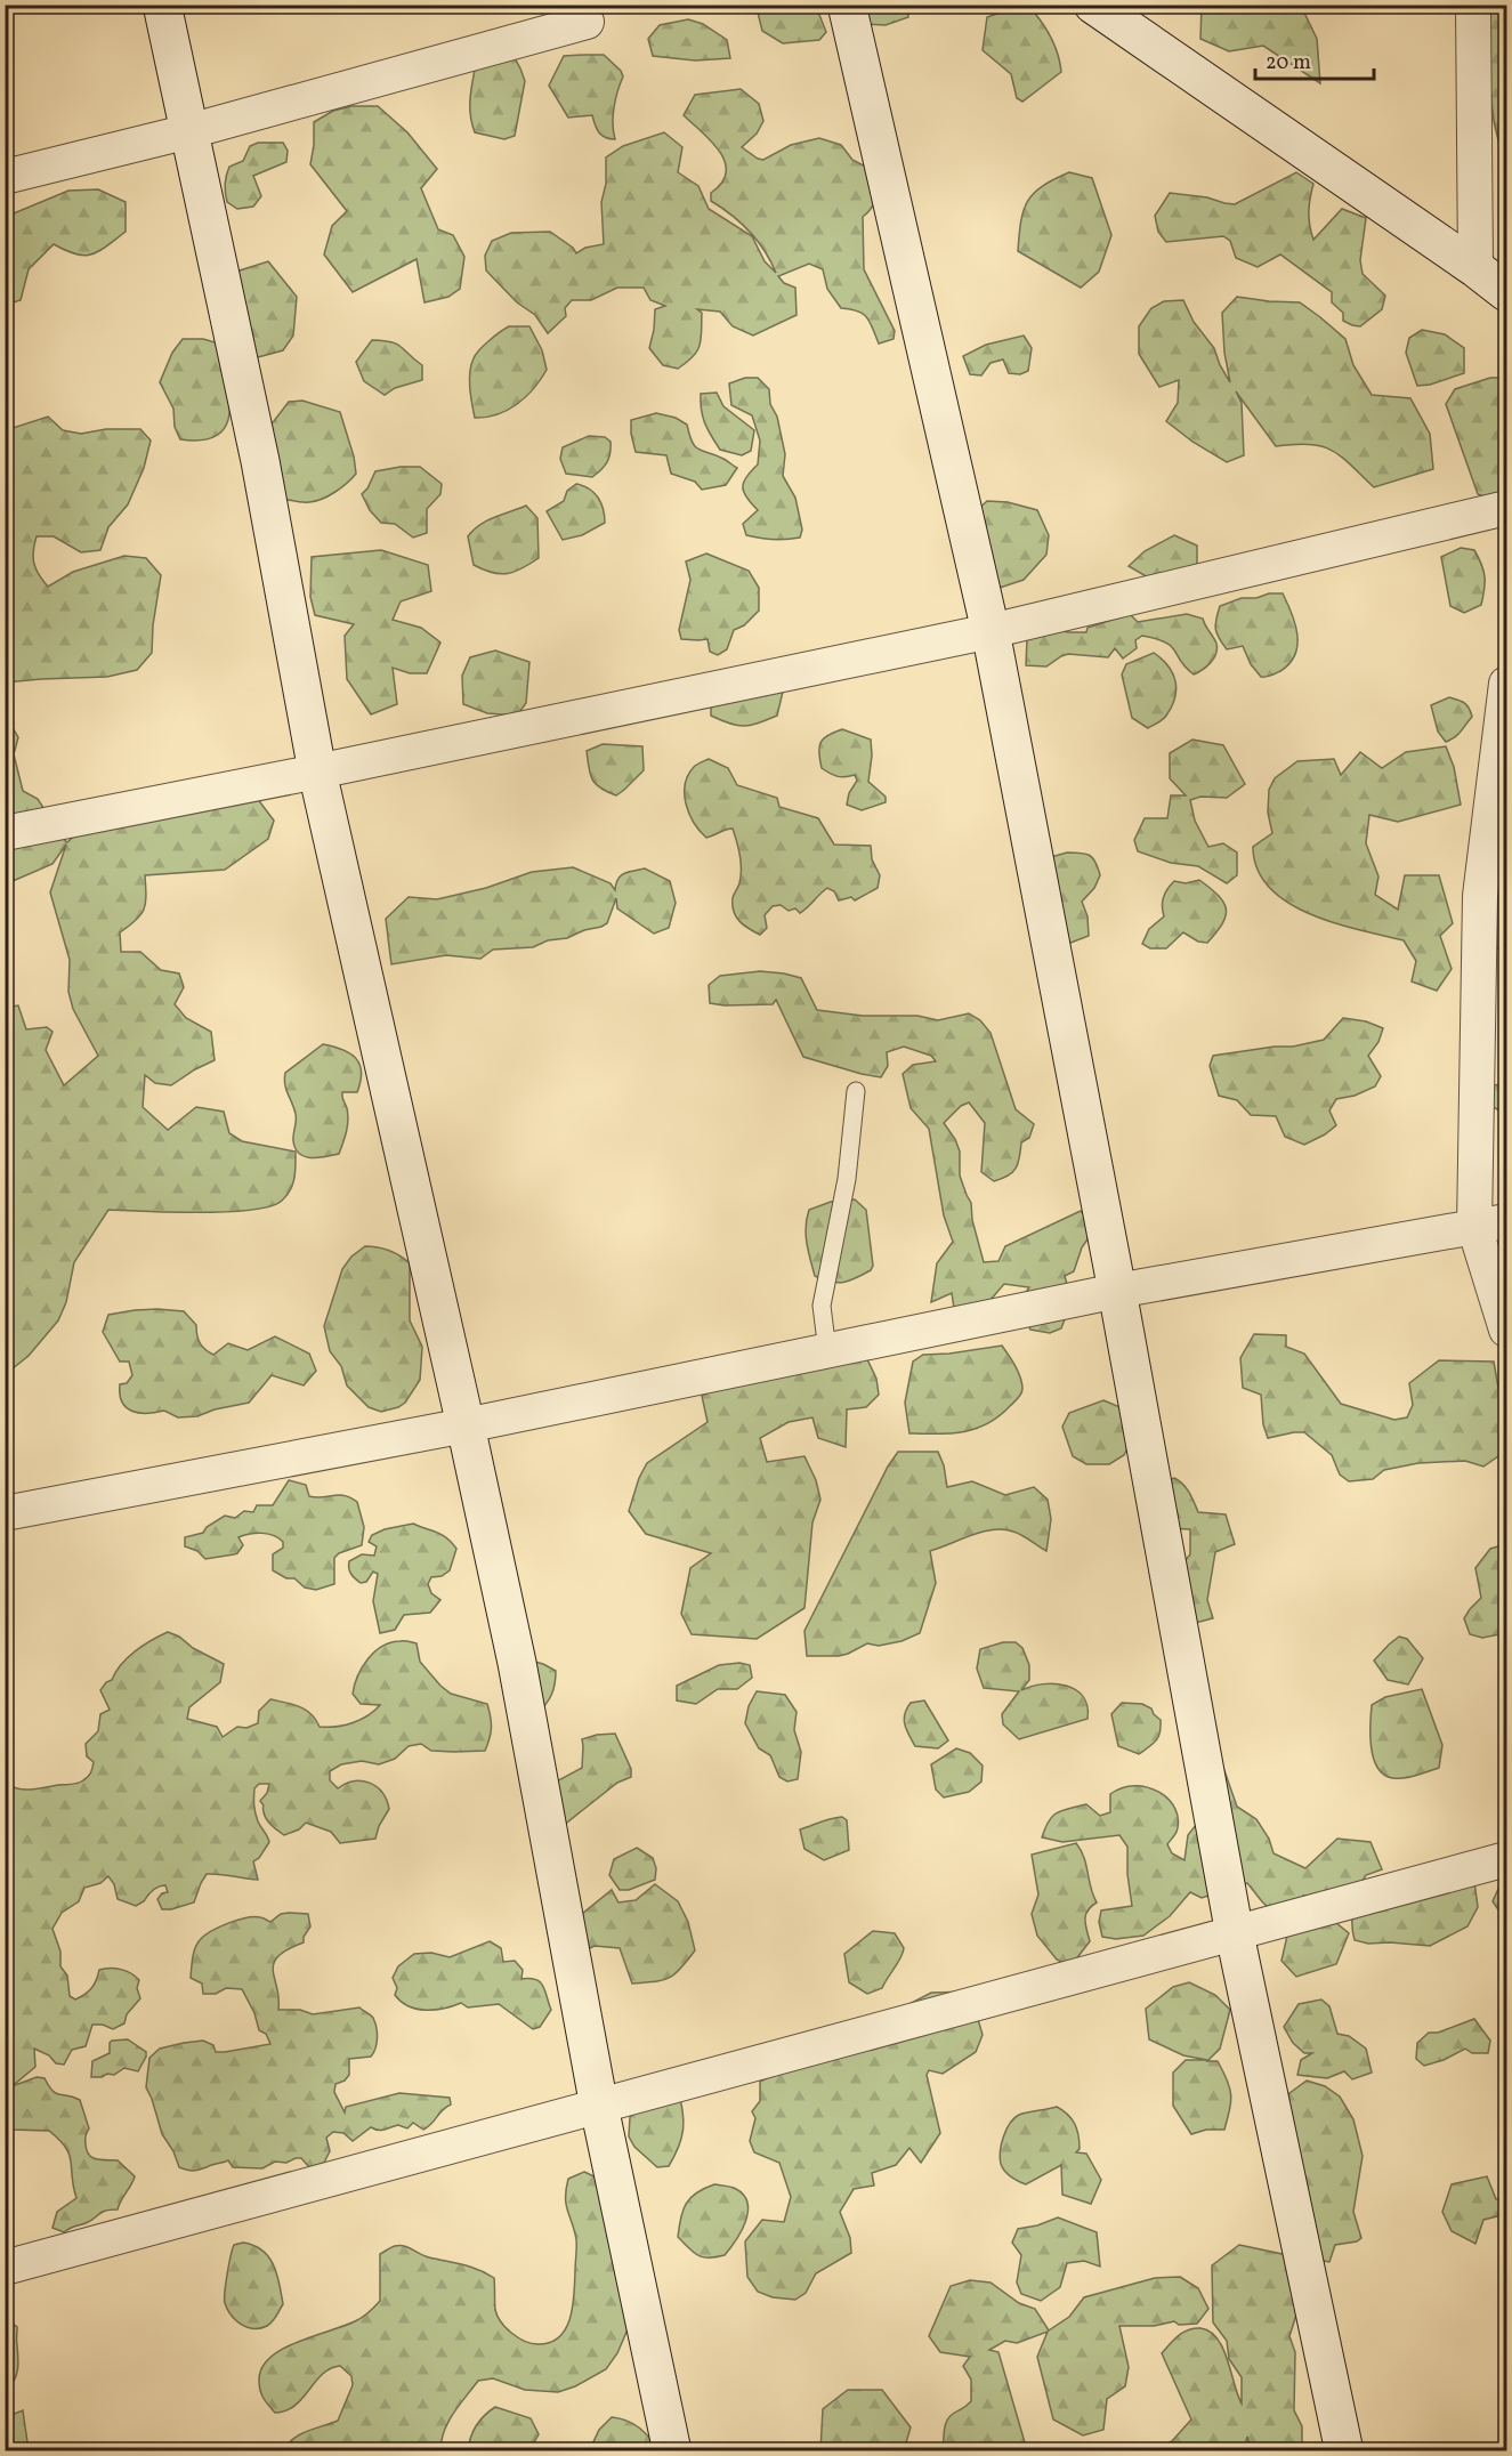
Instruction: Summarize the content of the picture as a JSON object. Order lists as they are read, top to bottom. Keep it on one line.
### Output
{"scale_bar":"20 m"}
